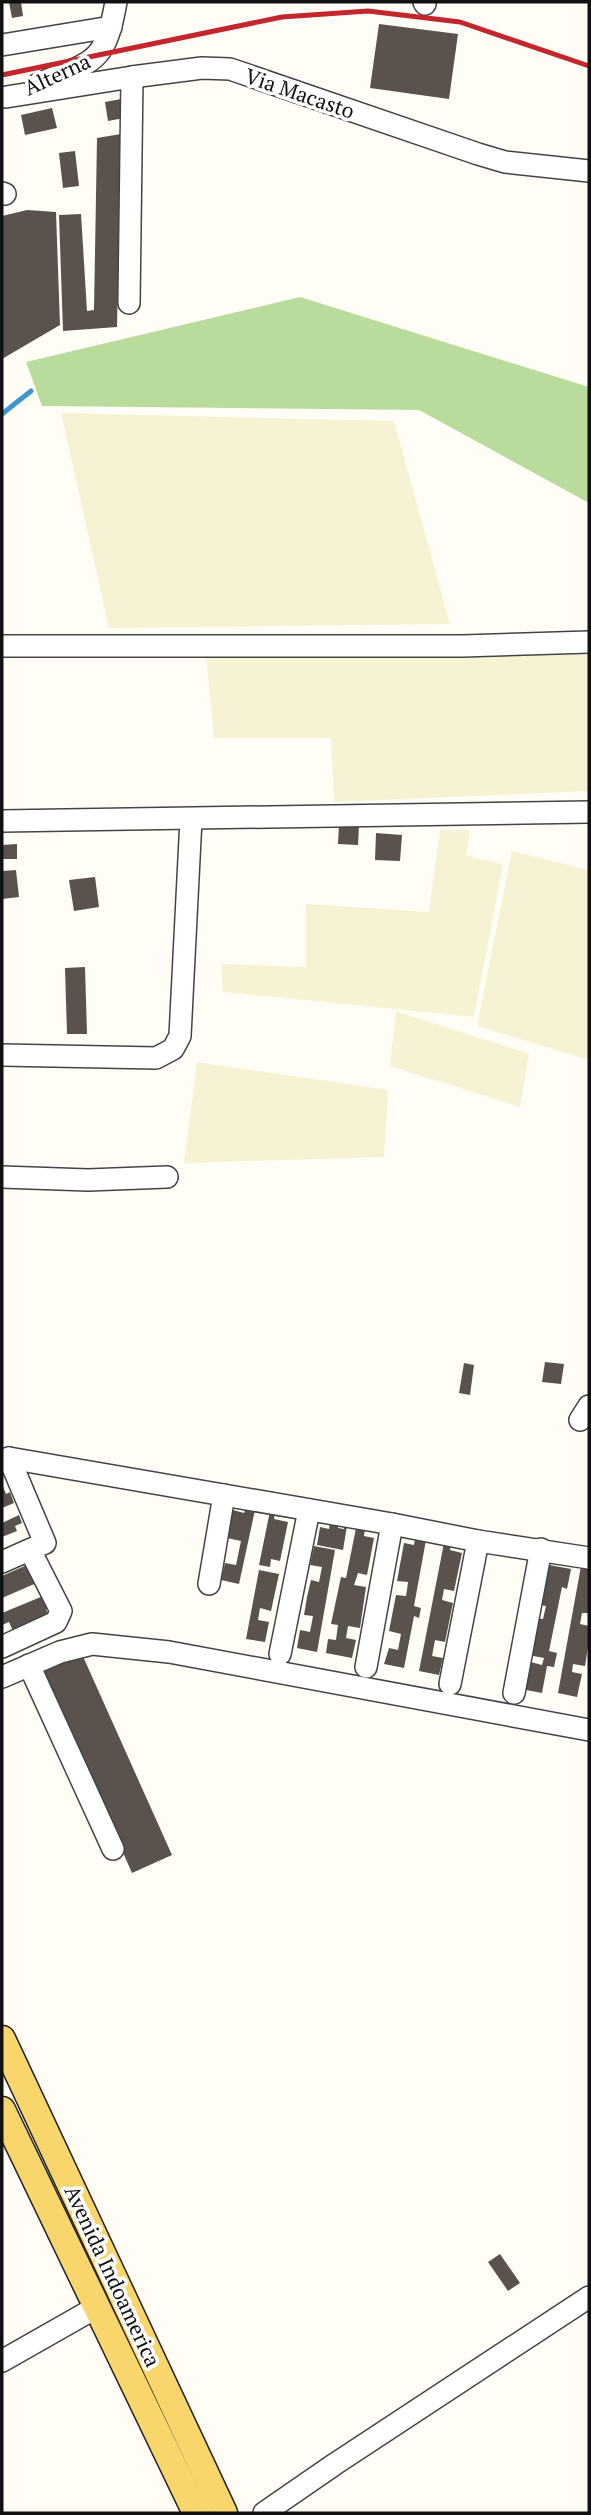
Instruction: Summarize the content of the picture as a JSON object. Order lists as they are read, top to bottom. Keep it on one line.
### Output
{"streets":{"main road":["Avenida Indoamerica"],"street":["Alterna","Via Macasto"]},"crossings":[["Alterna","Via Macasto"]]}
